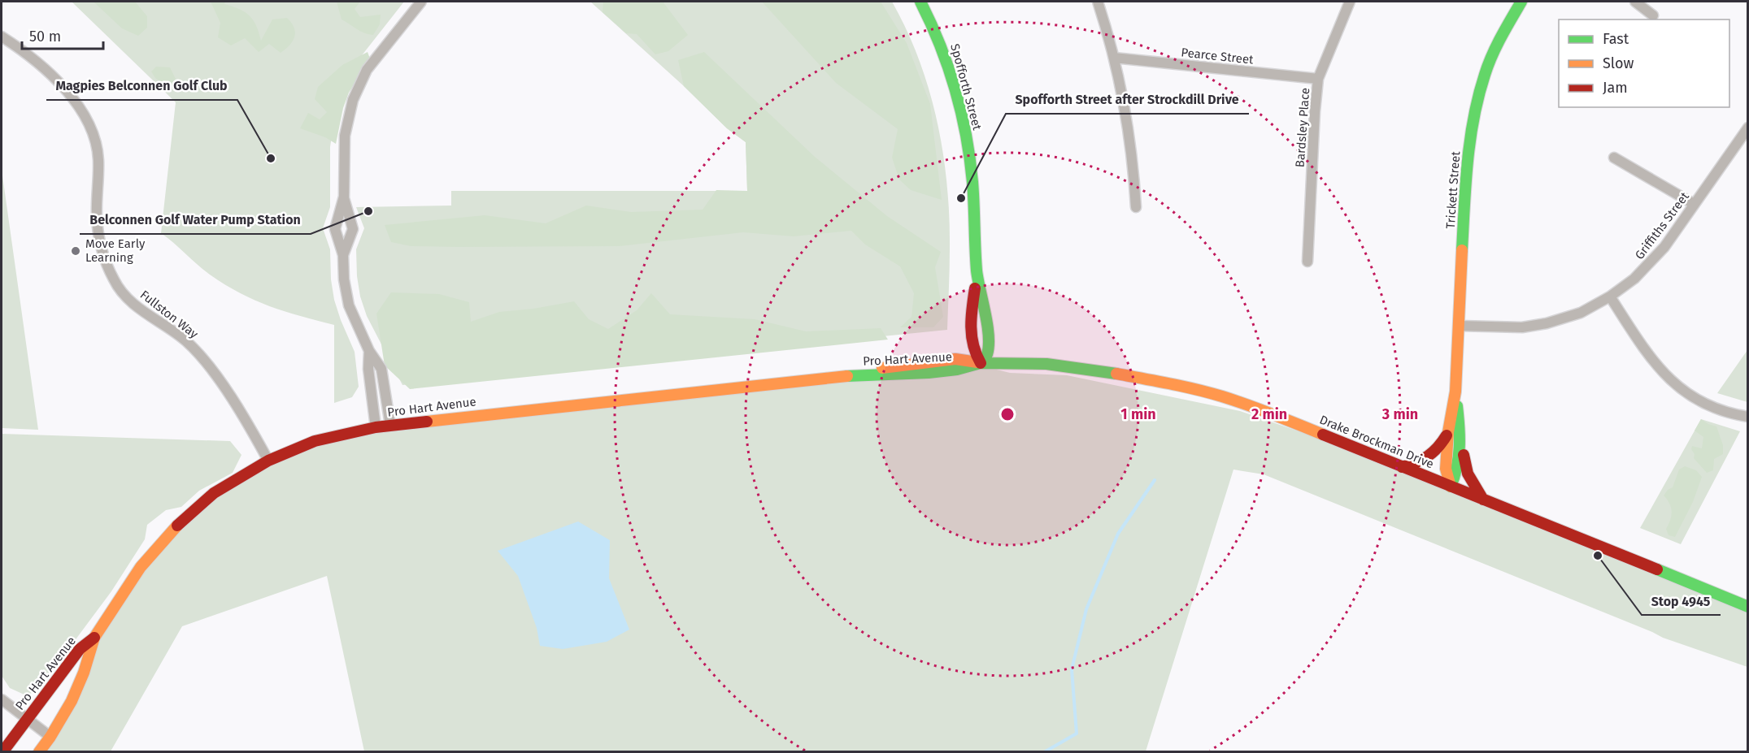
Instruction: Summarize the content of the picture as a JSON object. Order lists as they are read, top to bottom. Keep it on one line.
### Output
{"streets":{"street":["Pearce Street","Spofforth Street","Bardsley Place","Trickett Street","Griffiths Street","Fullston Way","Pro Hart Avenue","Drake Brockman Drive"]},"crossings":[["Pearce Street","Bardsley Place"],["Spofforth Street","Pro Hart Avenue"],["Spofforth Street","Drake Brockman Drive"],["Trickett Street","Griffiths Street"],["Trickett Street","Drake Brockman Drive"],["Fullston Way","Pro Hart Avenue"],["Pro Hart Avenue","Drake Brockman Drive"]],"places":["Magpies Belconnen Golf Club","Spofforth Street after Strockdill Drive","Belconnen Golf Water Pump Station","Move Early Learning","Stop 4945"],"legend":["Fast","Slow","Jam"],"scale_bar":"50 m","rings":["1 min","2 min","3 min"]}
